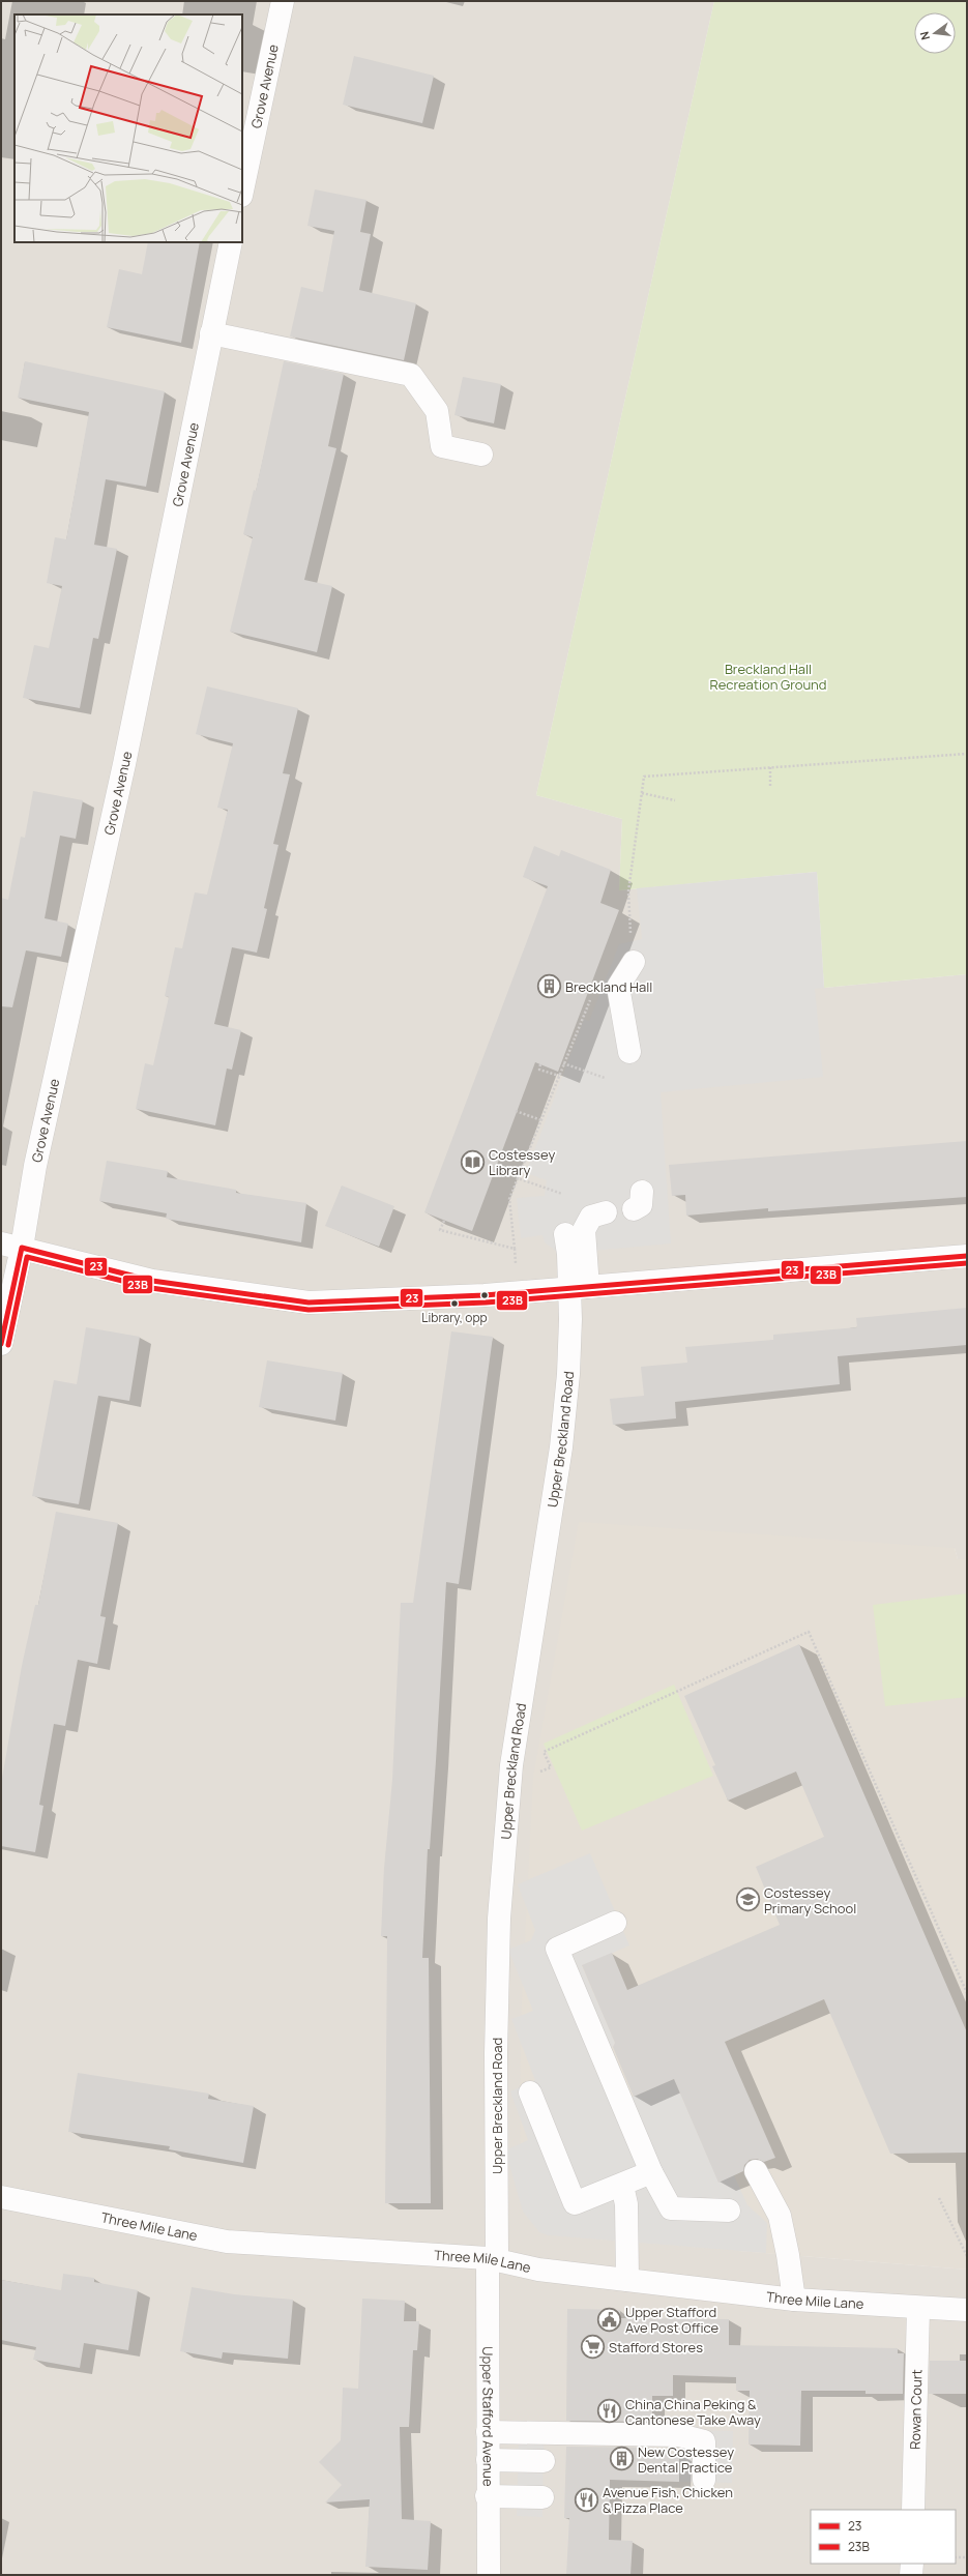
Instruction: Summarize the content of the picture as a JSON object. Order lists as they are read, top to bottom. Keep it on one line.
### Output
{"streets":{"street":["Grove Avenue","Upper Breckland Road","Three Mile Lane","Rowan Court","Upper Stafford Avenue"]},"crossings":[["Upper Breckland Road","Three Mile Lane"],["Upper Breckland Road","Upper Stafford Avenue"],["Three Mile Lane","Rowan Court"],["Three Mile Lane","Upper Stafford Avenue"]],"parks":["Breckland Hall Recreation Ground"],"places":{"building":["Breckland Hall","New Costessey Dental Practice"],"library":["Costessey Library"],"other":["Library, opp"],"school or university":["Costessey Primary School"],"public building":["Upper Stafford Ave Post Office"],"supermarket":["Stafford Stores"],"restaurant":["China China Peking & Cantonese Take Away","Avenue Fish, Chicken & Pizza Place"]},"lines":["transit line 23","transit line 23B"],"legend":["23","23B"],"north":"left"}
